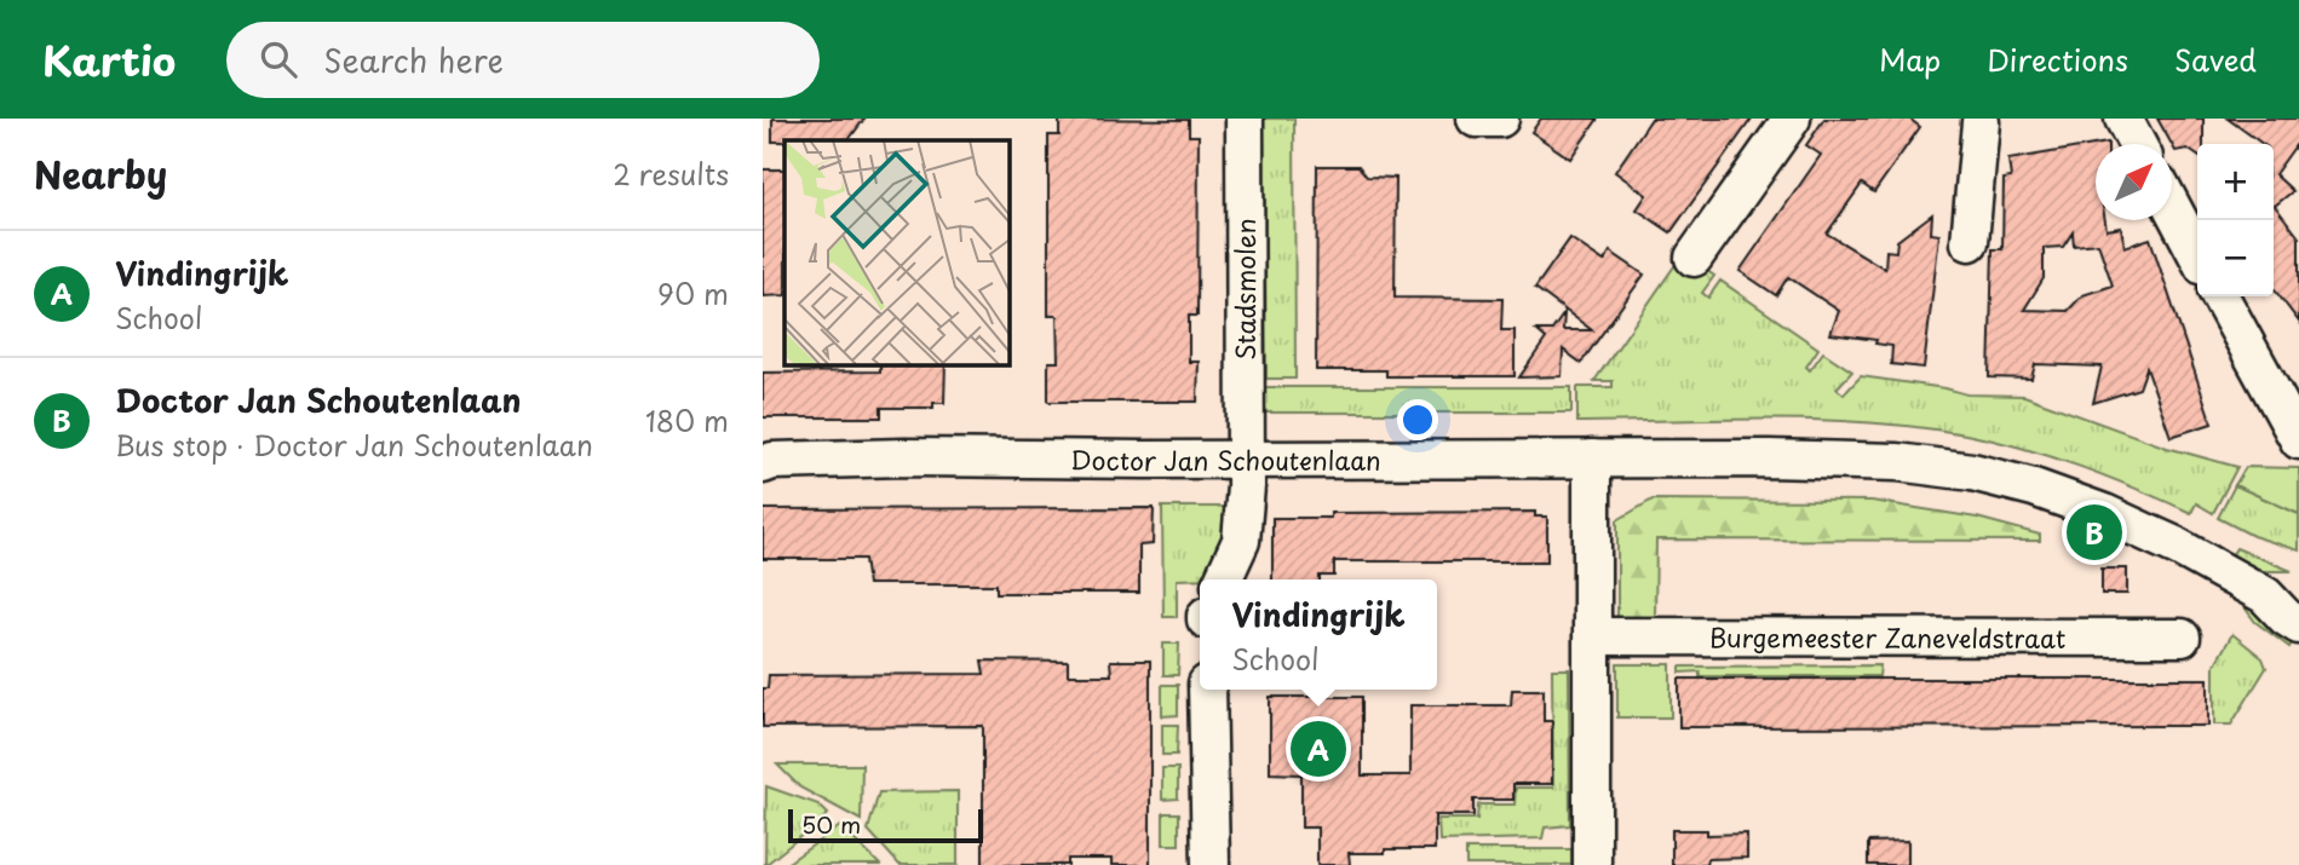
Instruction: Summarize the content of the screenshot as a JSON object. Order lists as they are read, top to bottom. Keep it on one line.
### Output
{"streets":{"street":["Stadsmolen","Doctor Jan Schoutenlaan","Burgemeester Zaneveldstraat"]},"crossings":[["Stadsmolen","Doctor Jan Schoutenlaan"]],"scale_bar":"50 m","north":"top right","page":{"header":"Kartio","search":"Search here","nav":["Map","Directions","Saved"],"heading":["Nearby","2 results"],"map_buttons":["+","−"],"list":[{"mark":"A","name":"Vindingrijk","note":"School","value":"90 m"},{"mark":"B","name":"Doctor Jan Schoutenlaan","note":"Bus stop · Doctor Jan Schoutenlaan","value":"180 m"}],"pins":["B","A"],"popup":["Vindingrijk","School"],"scale":"50 m"}}
